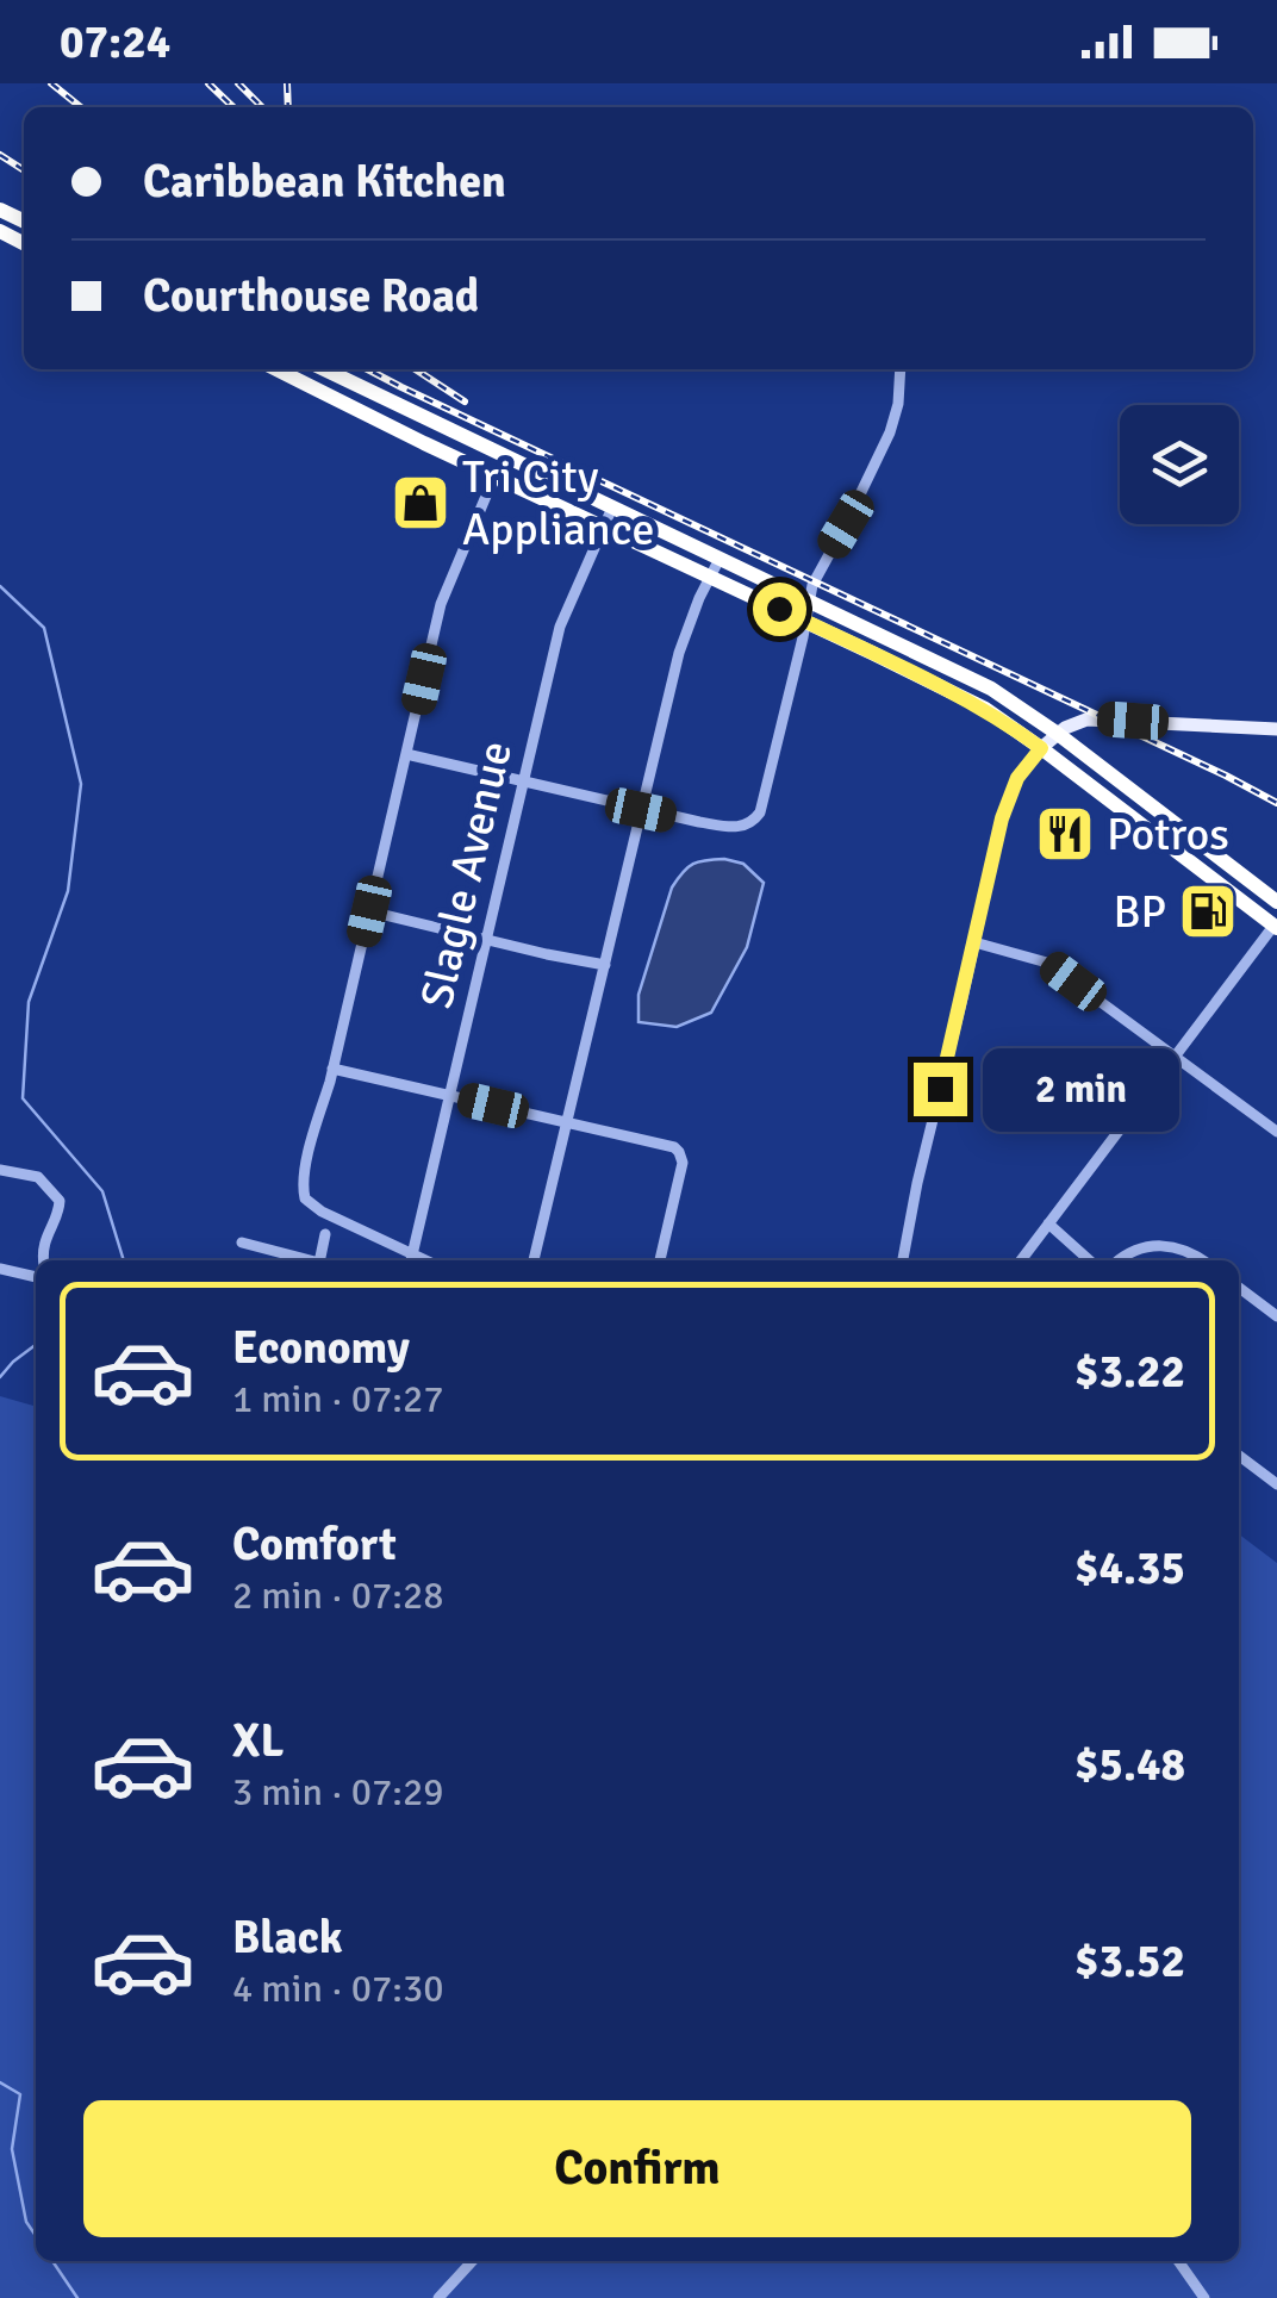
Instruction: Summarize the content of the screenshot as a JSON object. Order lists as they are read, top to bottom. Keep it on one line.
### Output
{"streets":{"street":["Slagle Avenue"]},"places":{"shop":["Tri City Appliance"],"restaurant":["Potros"],"fuel station":["BP"]},"page":{"status":"07:24","banner":["Caribbean Kitchen","Courthouse Road"],"bubble":"2 min","list":[{"name":"Economy","note":"1 min · 07:27","value":"$3.22"},{"name":"Comfort","note":"2 min · 07:28","value":"$4.35"},{"name":"XL","note":"3 min · 07:29","value":"$5.48"},{"name":"Black","note":"4 min · 07:30","value":"$3.52"}],"buttons":"Confirm"}}
